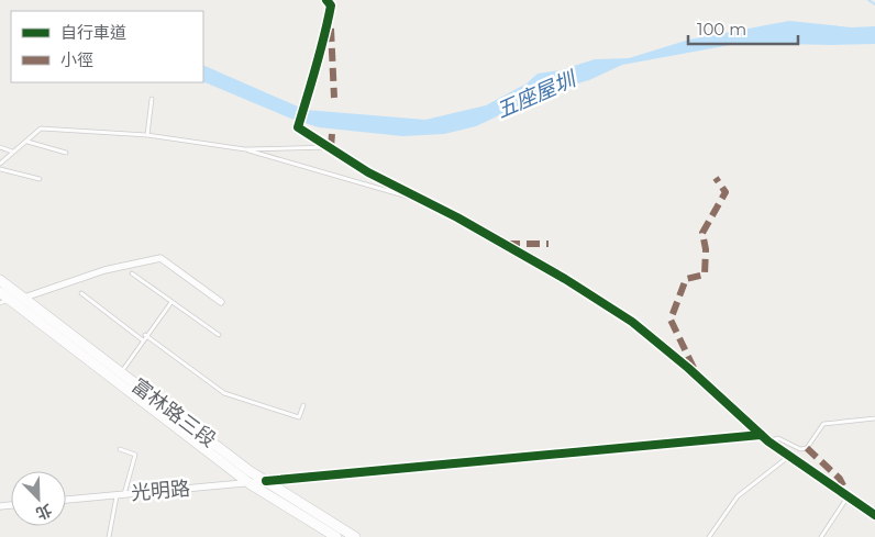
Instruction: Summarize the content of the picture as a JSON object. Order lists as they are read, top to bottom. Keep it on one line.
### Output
{"streets":{"main road":["富林路三段"],"street":["光明路"]},"crossings":[["富林路三段","光明路"]],"water":["五座屋圳"],"legend":["自行車道","小徑"],"scale_bar":"100 m","north":"bottom right"}
